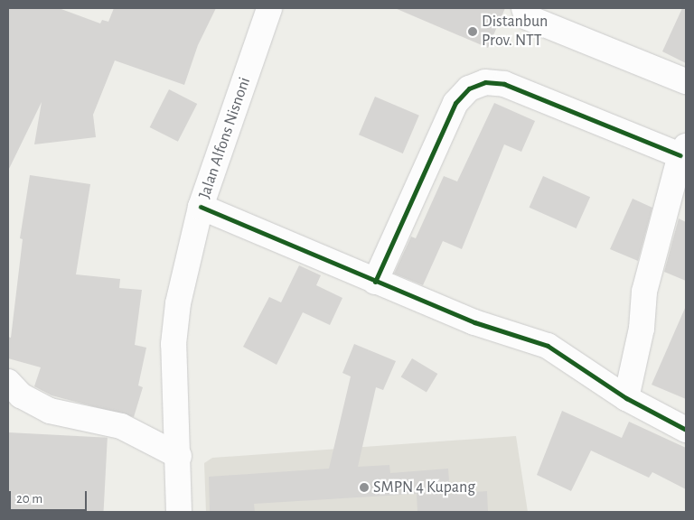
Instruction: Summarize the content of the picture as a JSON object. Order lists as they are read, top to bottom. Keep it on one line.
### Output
{"streets":{"street":["Jalan Alfons Nisnoni"]},"places":["Distanbun Prov. NTT","SMPN 4 Kupang"],"scale_bar":"20 m"}
